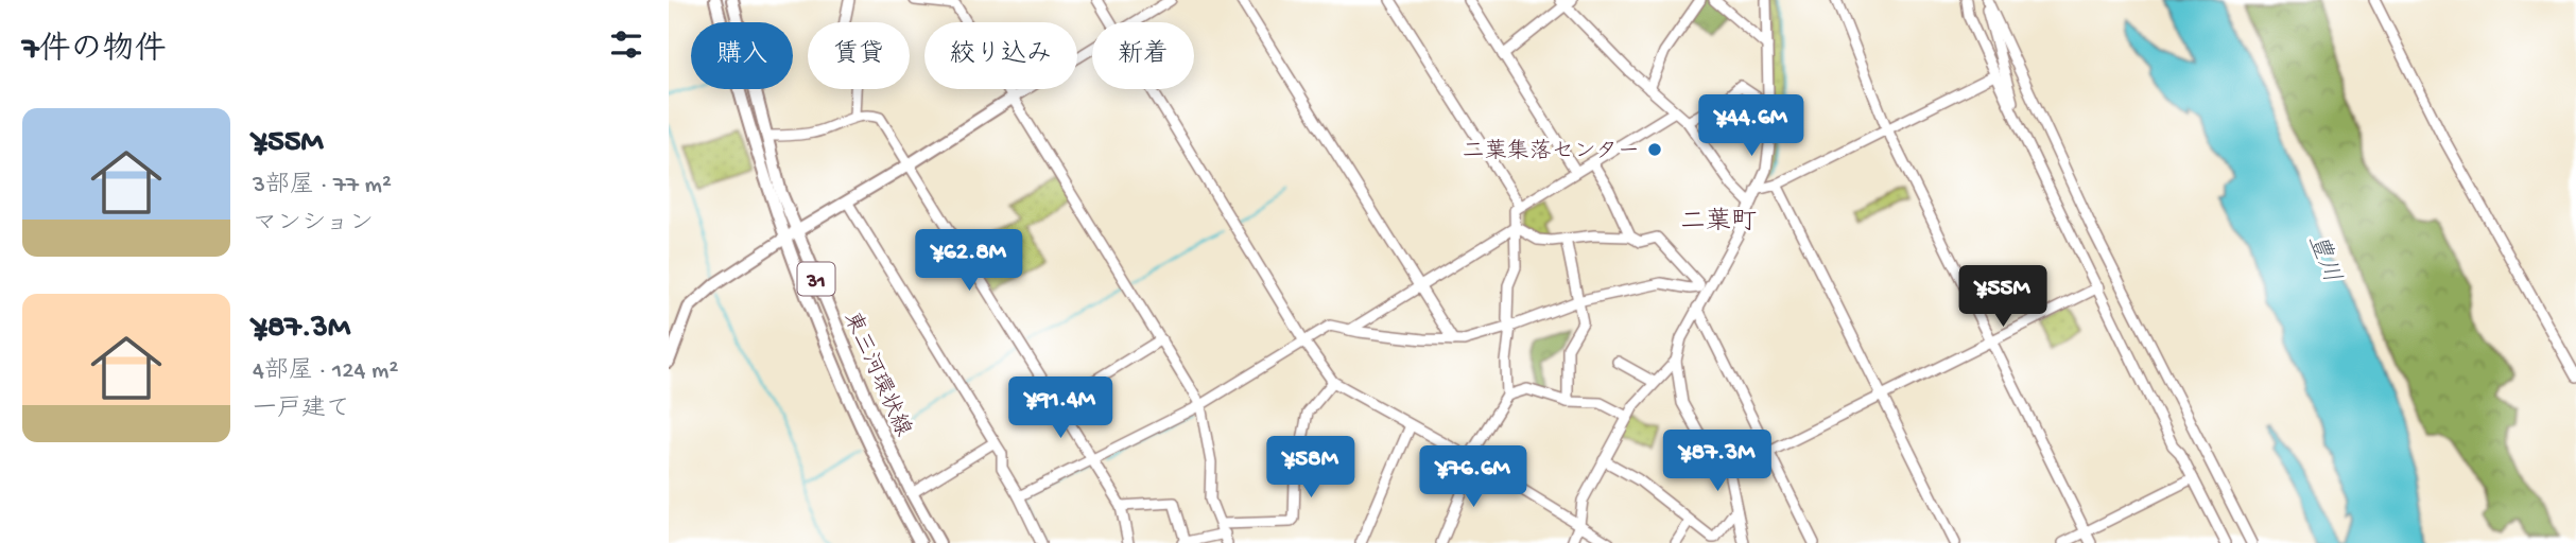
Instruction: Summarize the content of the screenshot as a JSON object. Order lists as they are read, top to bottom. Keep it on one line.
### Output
{"streets":{"main road":["31","東三河環状線"]},"districts":["二葉町"],"water":["豊川"],"places":["二葉集落センター"],"page":{"heading":"7件の物件","chip":["購入","賃貸","絞り込み","新着"],"list":[{"name":"¥55M","note":"3部屋 · 77 m² · マンション"},{"name":"¥87.3M","note":"4部屋 · 124 m² · 一戸建て"}],"price":["¥44.6M","¥62.8M","¥55M","¥91.4M","¥87.3M","¥58M","¥76.6M"]}}
